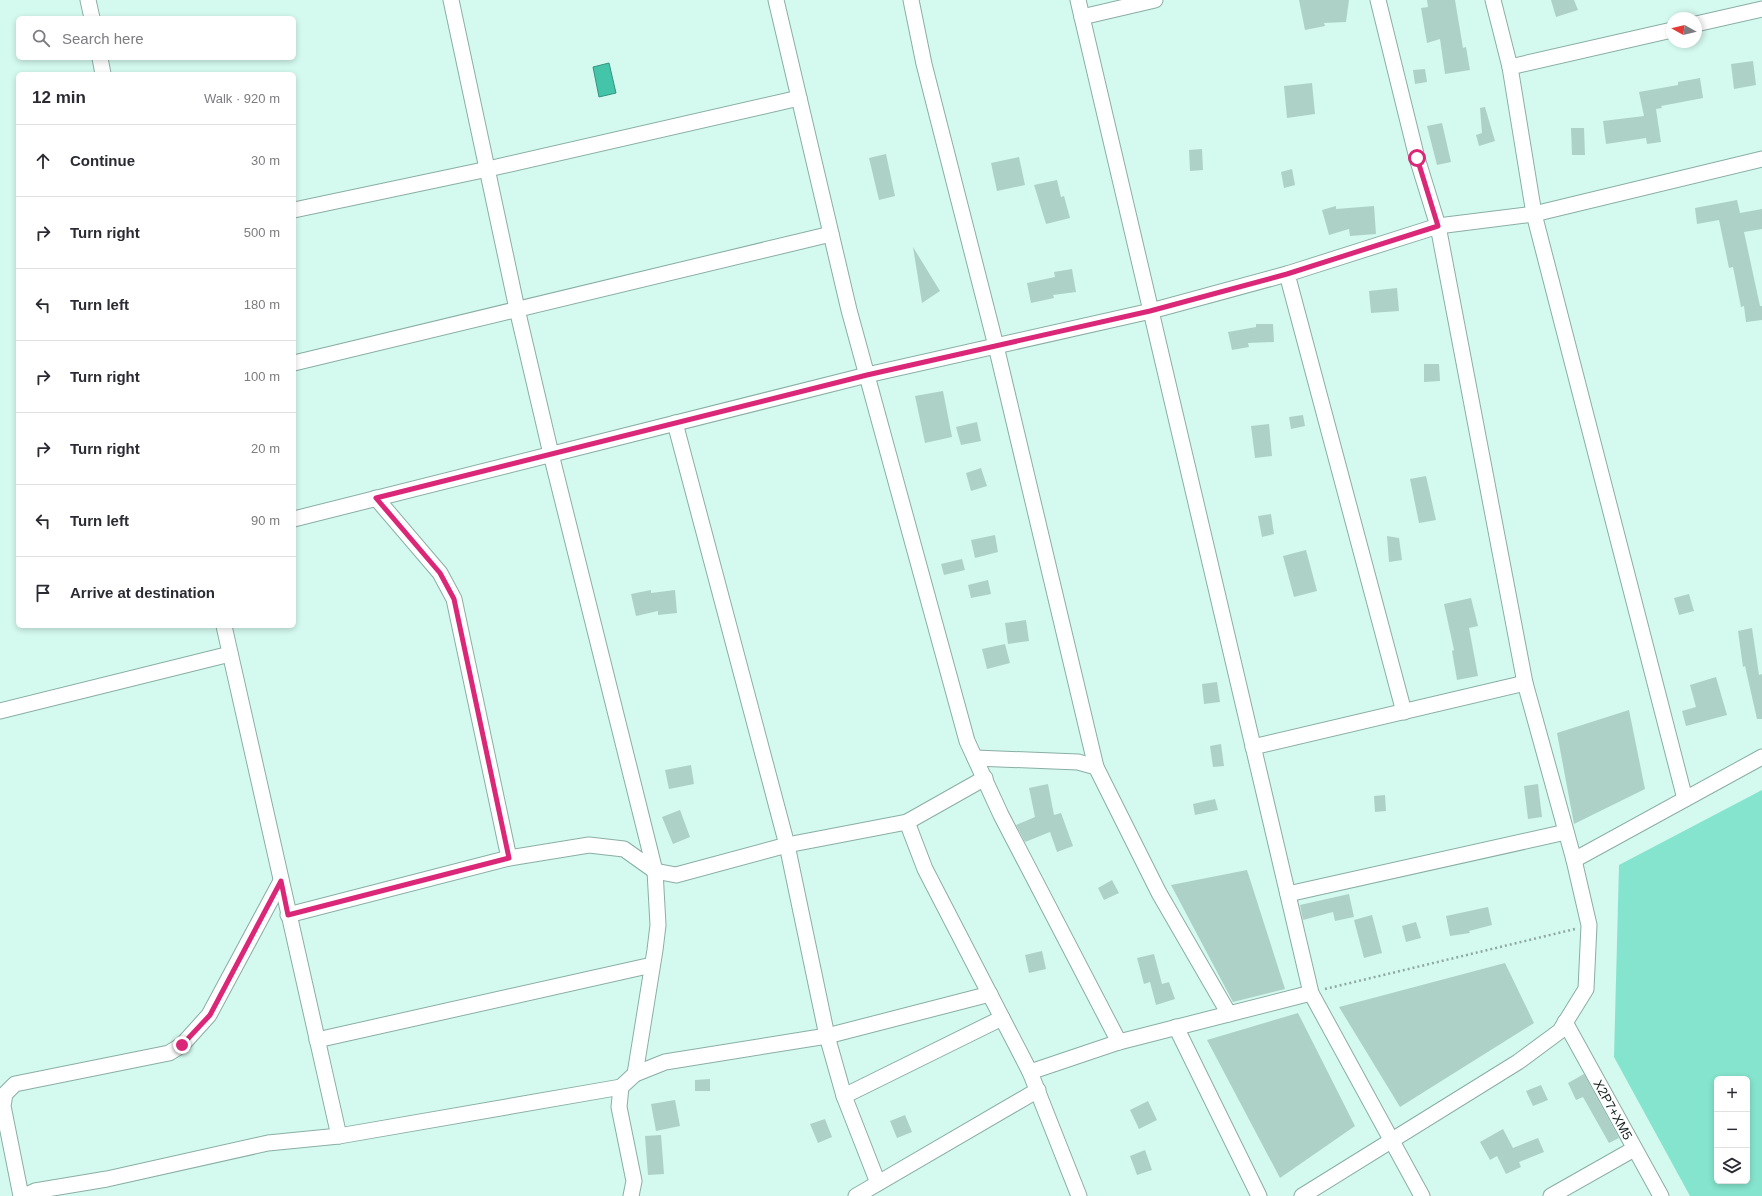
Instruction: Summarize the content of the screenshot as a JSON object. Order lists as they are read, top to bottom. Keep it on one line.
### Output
{"streets":{"street":["X2P7+XM5"]},"north":"left","page":{"search":"Search here","heading":["12 min","Walk · 920 m"],"list":[["Continue","30 m"],["Turn right","500 m"],["Turn left","180 m"],["Turn right","100 m"],["Turn right","20 m"],["Turn left","90 m"],"Arrive at destination"],"map_buttons":["+","−"]}}
